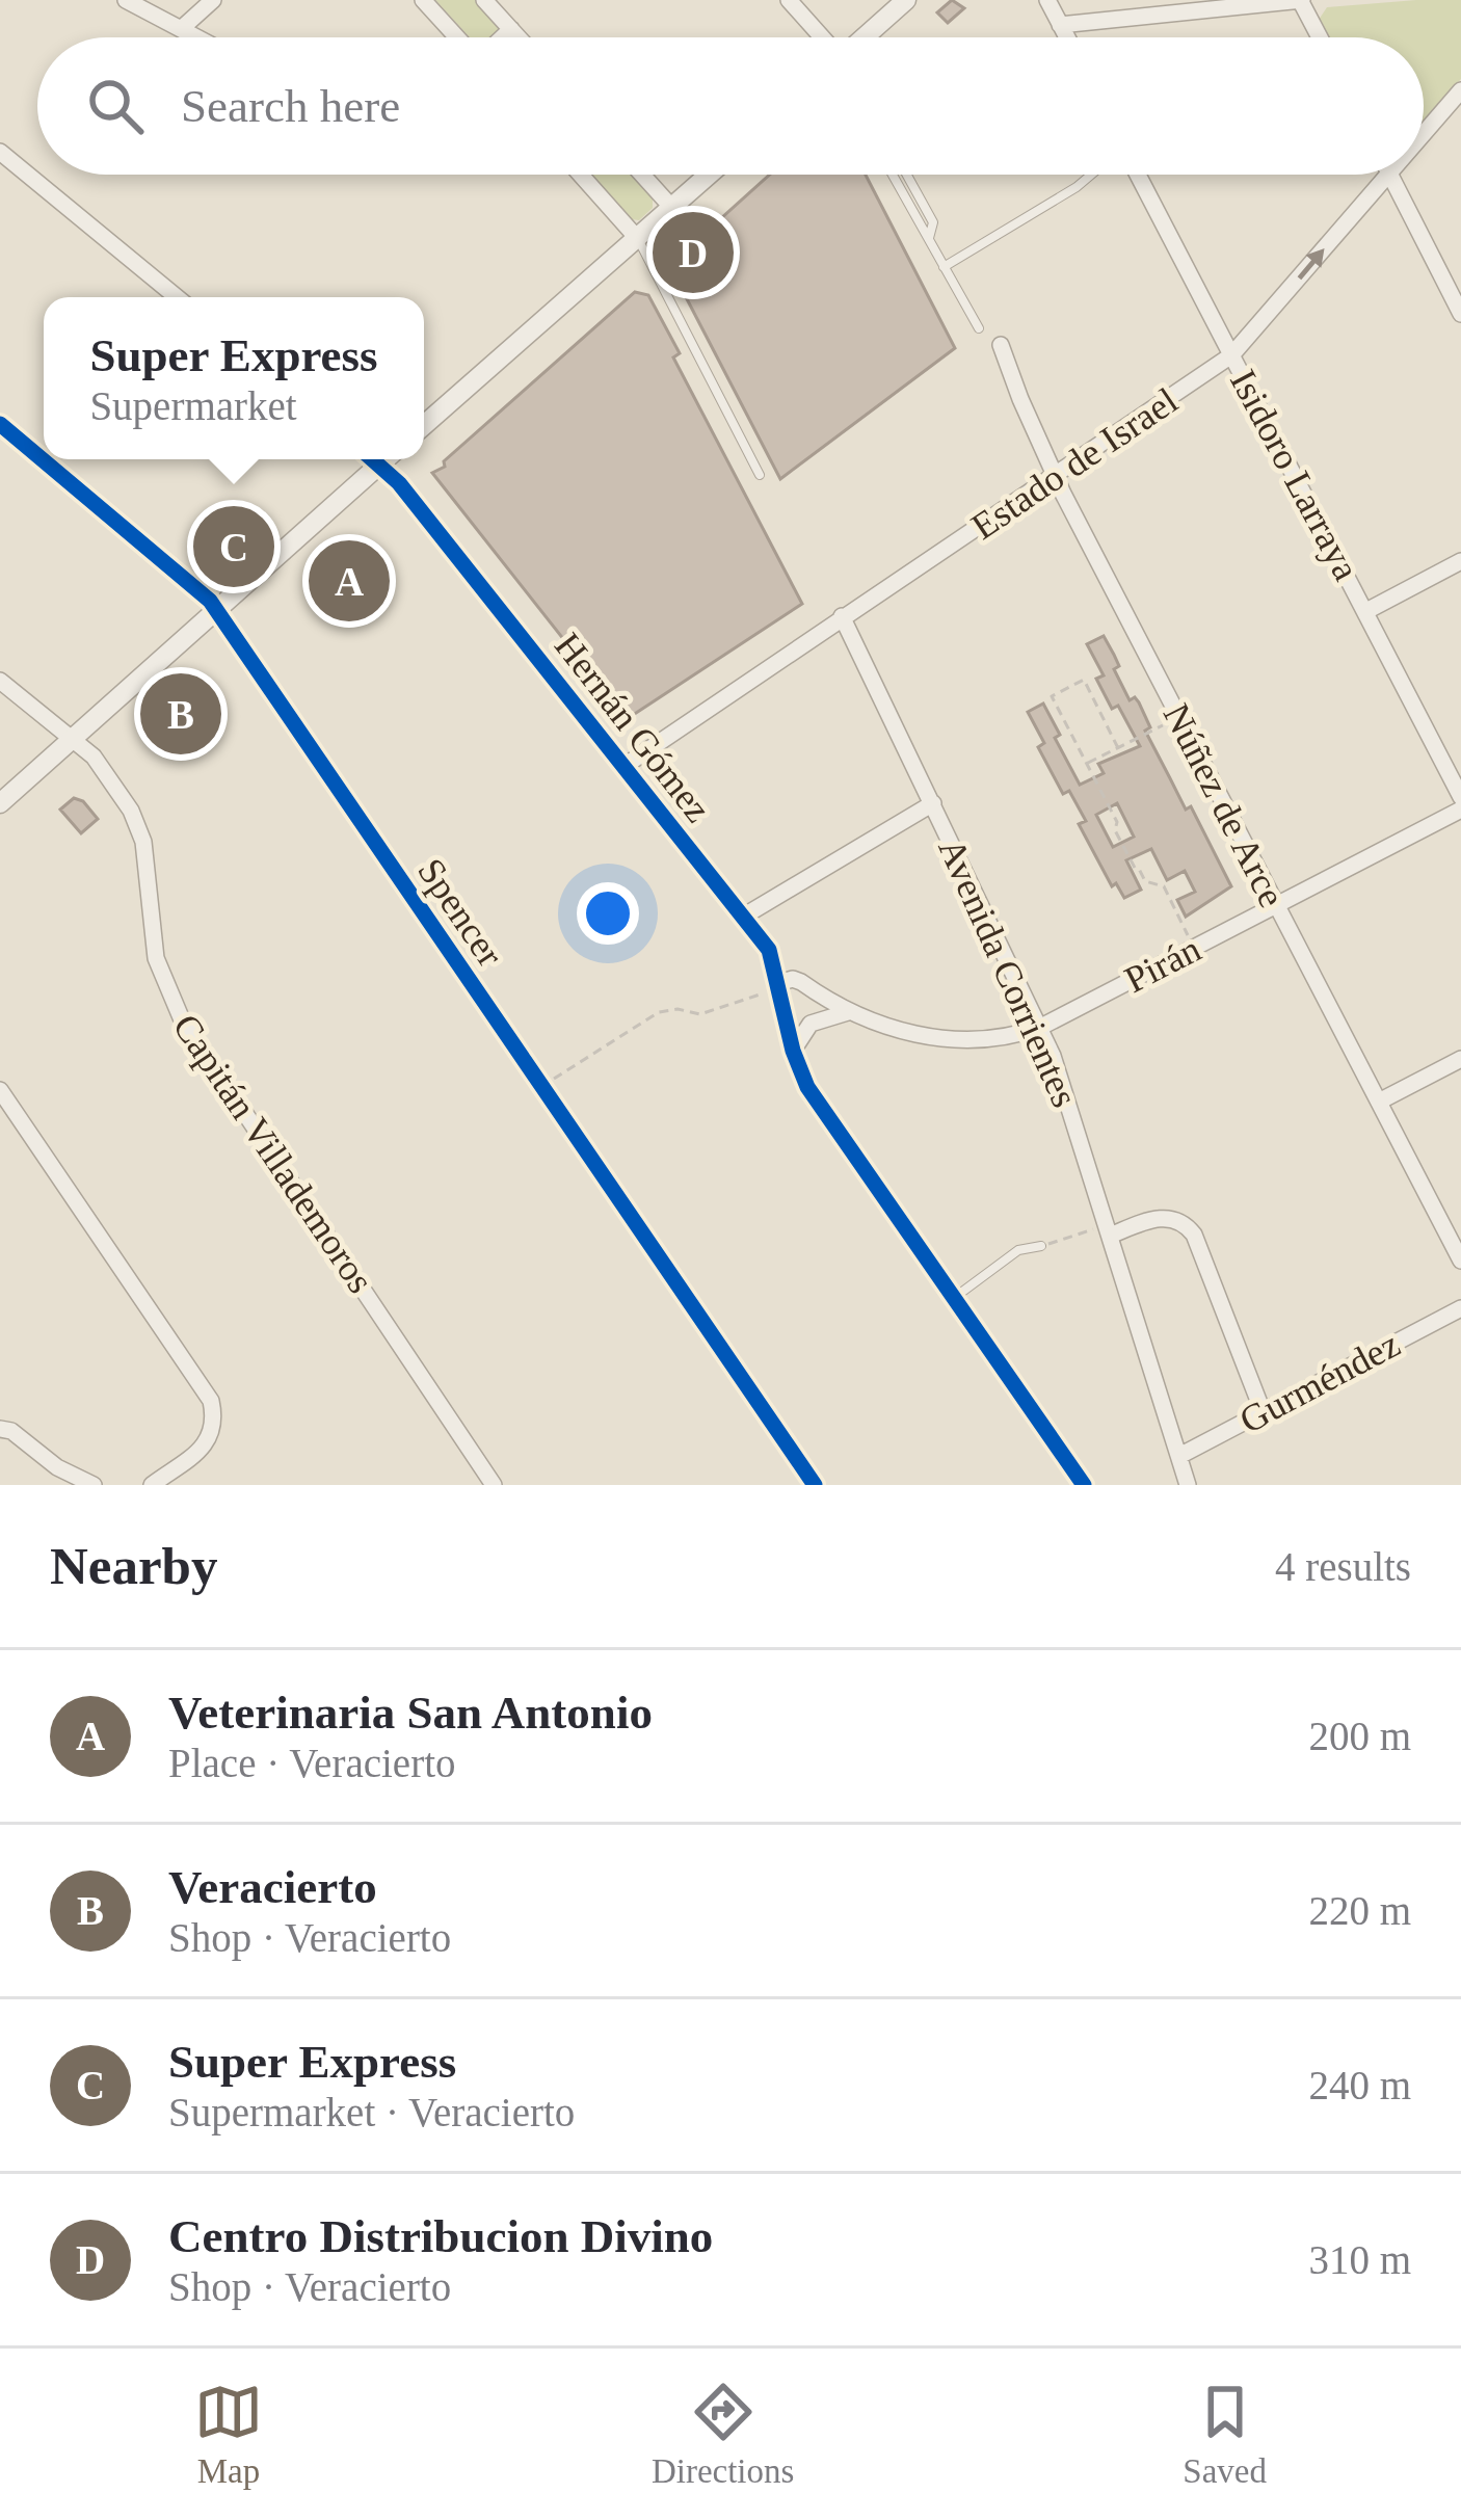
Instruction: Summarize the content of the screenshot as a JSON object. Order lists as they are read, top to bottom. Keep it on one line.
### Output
{"streets":{"street":["Estado de Israel","Isidoro Larraya","Hernán Gómez","Núñez de Arce","Spencer","Pirán","Avenida Corrientes","Capitán Villademoros","Gurméndez"]},"crossings":[["Estado de Israel","Isidoro Larraya"],["Estado de Israel","Hernán Gómez"],["Estado de Israel","Núñez de Arce"],["Estado de Israel","Avenida Corrientes"],["Hernán Gómez","Pirán"],["Núñez de Arce","Pirán"],["Pirán","Avenida Corrientes"],["Avenida Corrientes","Gurméndez"]],"page":{"search":"Search here","pins":["D","C","A","B"],"popup":["Super Express","Supermarket"],"heading":["Nearby","4 results"],"list":[{"mark":"A","name":"Veterinaria San Antonio","note":"Place · Veracierto","value":"200 m"},{"mark":"B","name":"Veracierto","note":"Shop · Veracierto","value":"220 m"},{"mark":"C","name":"Super Express","note":"Supermarket · Veracierto","value":"240 m"},{"mark":"D","name":"Centro Distribucion Divino","note":"Shop · Veracierto","value":"310 m"}],"nav":["Map","Directions","Saved"]}}
